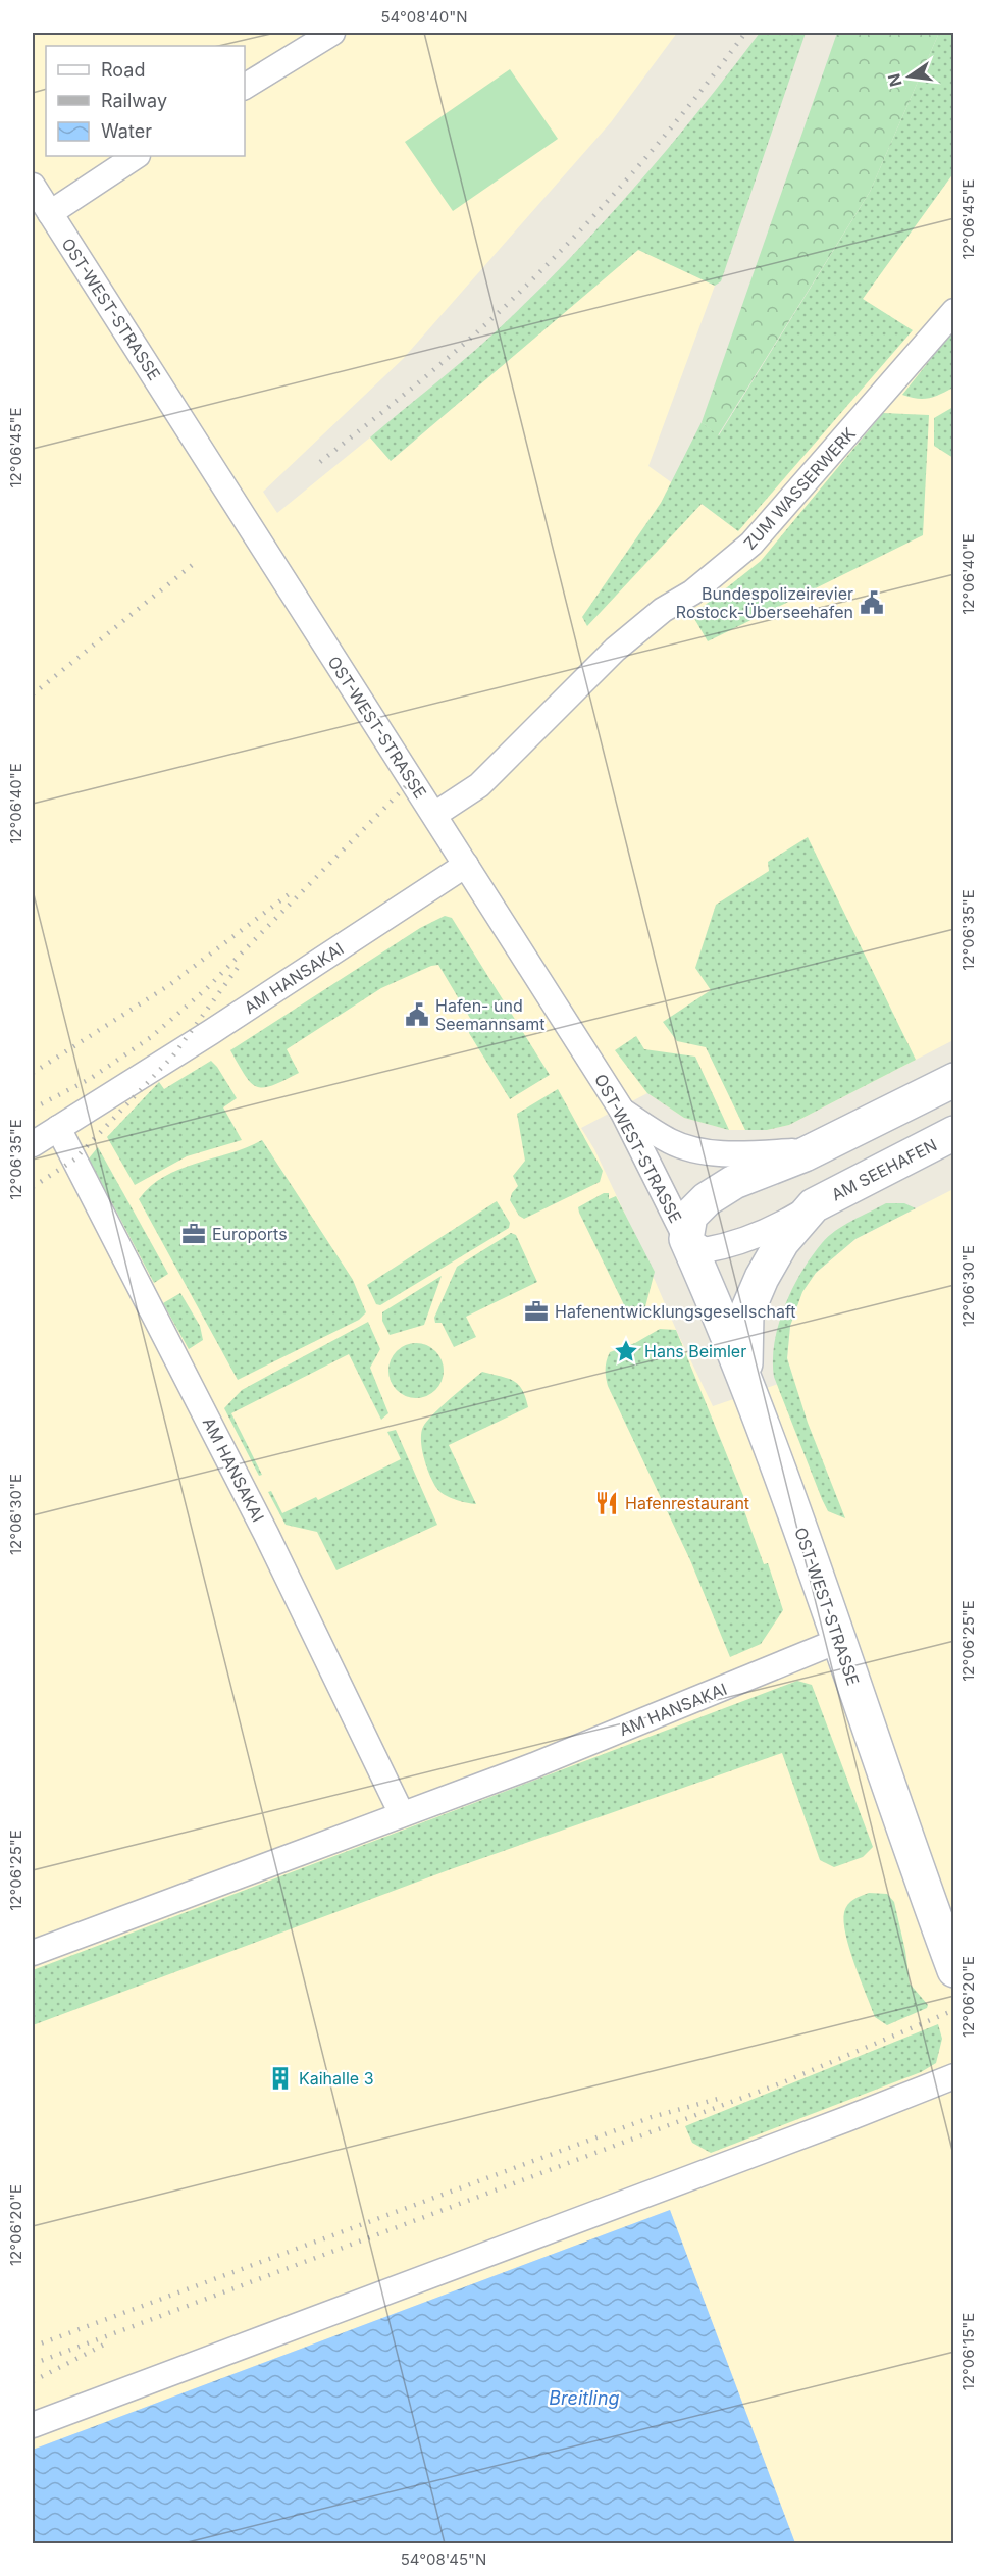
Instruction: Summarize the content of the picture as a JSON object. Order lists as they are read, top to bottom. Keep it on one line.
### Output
{"streets":{"street":["OST-WEST-STRASSE","ZUM WASSERWERK","AM HANSAKAI","AM SEEHAFEN"]},"crossings":[["OST-WEST-STRASSE","ZUM WASSERWERK"],["OST-WEST-STRASSE","AM HANSAKAI"],["OST-WEST-STRASSE","AM SEEHAFEN"]],"water":["Breitling"],"places":{"public building":["Bundespolizeirevier Rostock-Überseehafen","Hafen- und Seemannsamt"],"office":["Euroports","Hafenentwicklungsgesellschaft"],"place":["Hans Beimler"],"restaurant":["Hafenrestaurant"],"building":["Kaihalle 3"]},"legend":["Road","Railway","Water"],"north":"left","coordinates":["54°08'40\"N","12°06'45\"E","12°06'40\"E","12°06'35\"E","12°06'30\"E","12°06'25\"E","12°06'20\"E","12°06'15\"E","54°08'45\"N"]}
